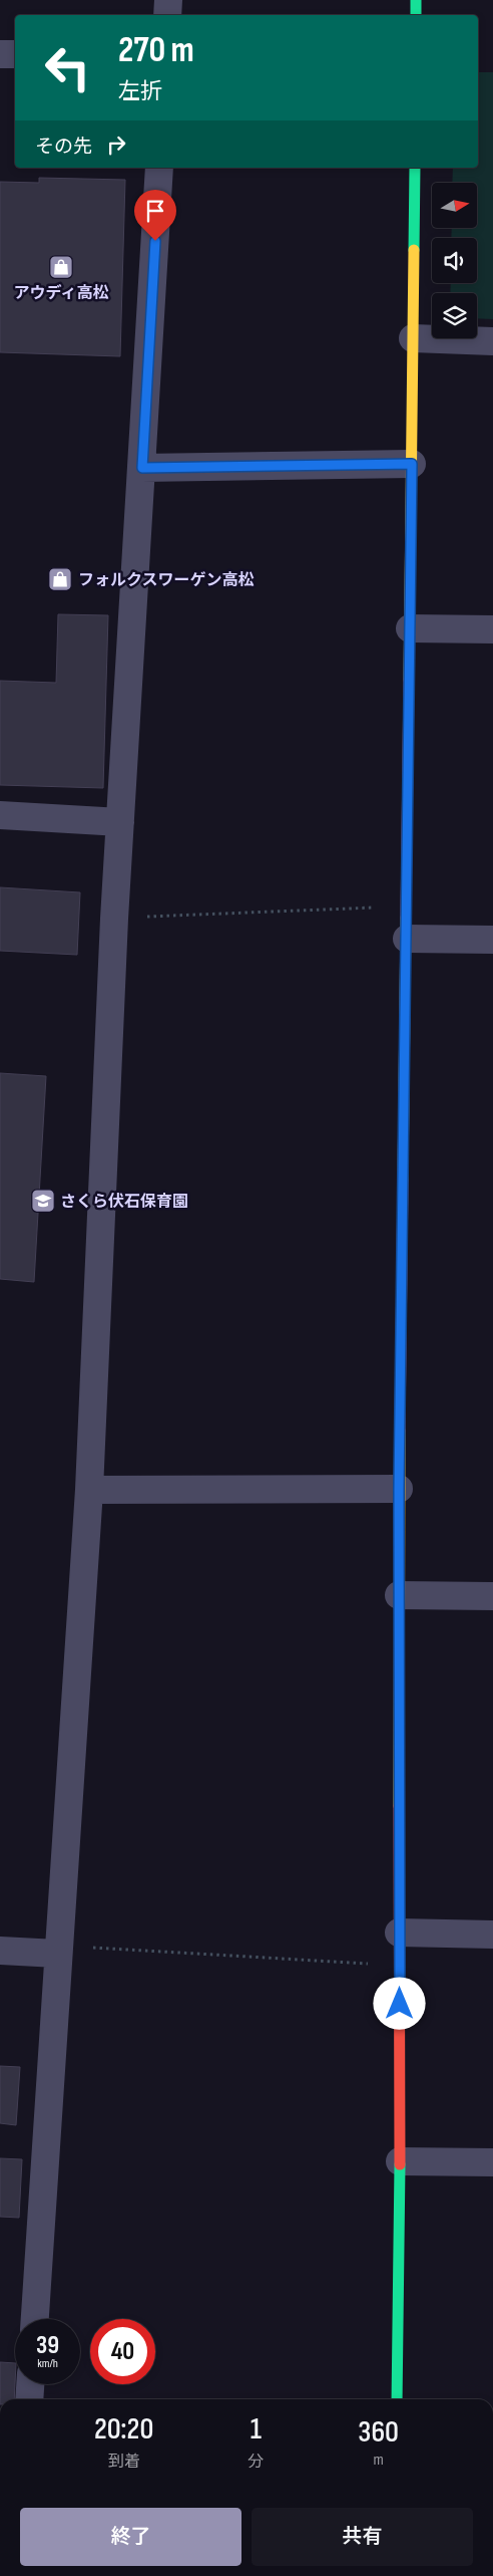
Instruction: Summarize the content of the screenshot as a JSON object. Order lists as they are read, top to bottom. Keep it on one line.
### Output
{"places":{"shop":["アウディ高松","フォルクスワーゲン高松"],"school or university":["さくら伏石保育園"]},"north":"right","page":{"turn":["270 m","左折"],"then":"その先","speed":"39 km/h","limit":"40","eta":["20:20","到着","1","分","360","m"],"buttons":["終了","共有"]}}
